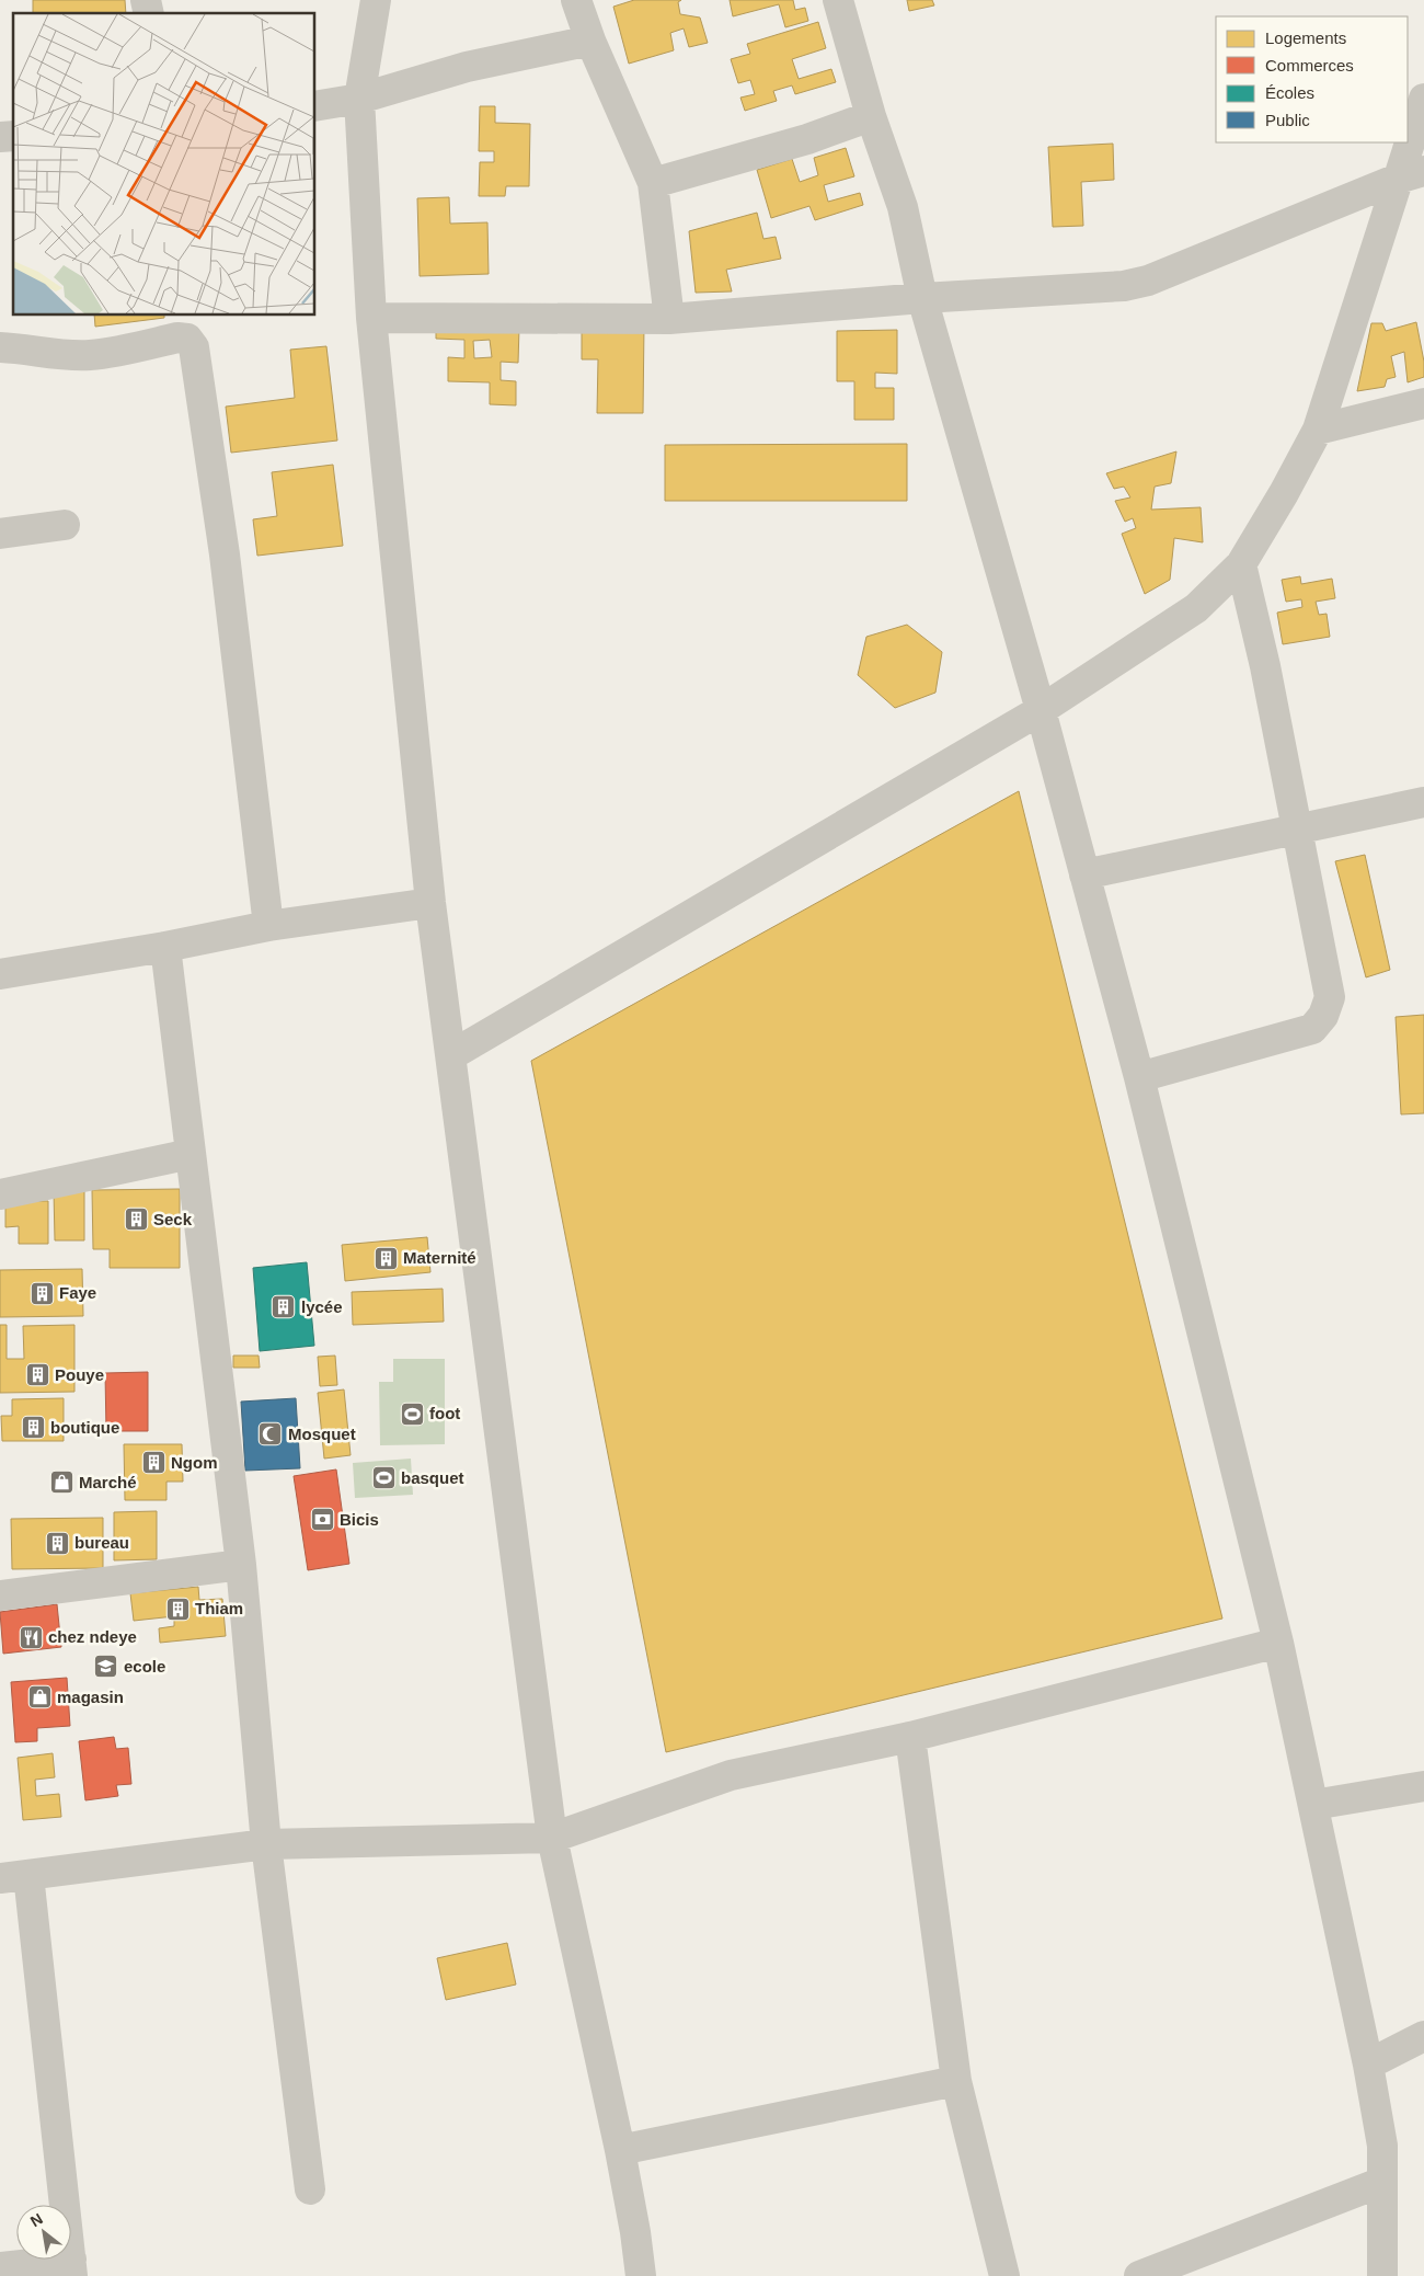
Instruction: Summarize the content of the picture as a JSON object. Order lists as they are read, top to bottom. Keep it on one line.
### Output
{"places":{"building":["Seck","Maternité","Faye","lycée","Pouye","boutique","Ngom","bureau","Thiam"],"sports":["foot","basquet"],"mosque":["Mosquet"],"shop":["Marché","magasin"],"bank":["Bicis"],"restaurant":["chez ndeye"],"school or university":["ecole"]},"legend":["Logements","Commerces","Écoles","Public"],"north":"top left"}
